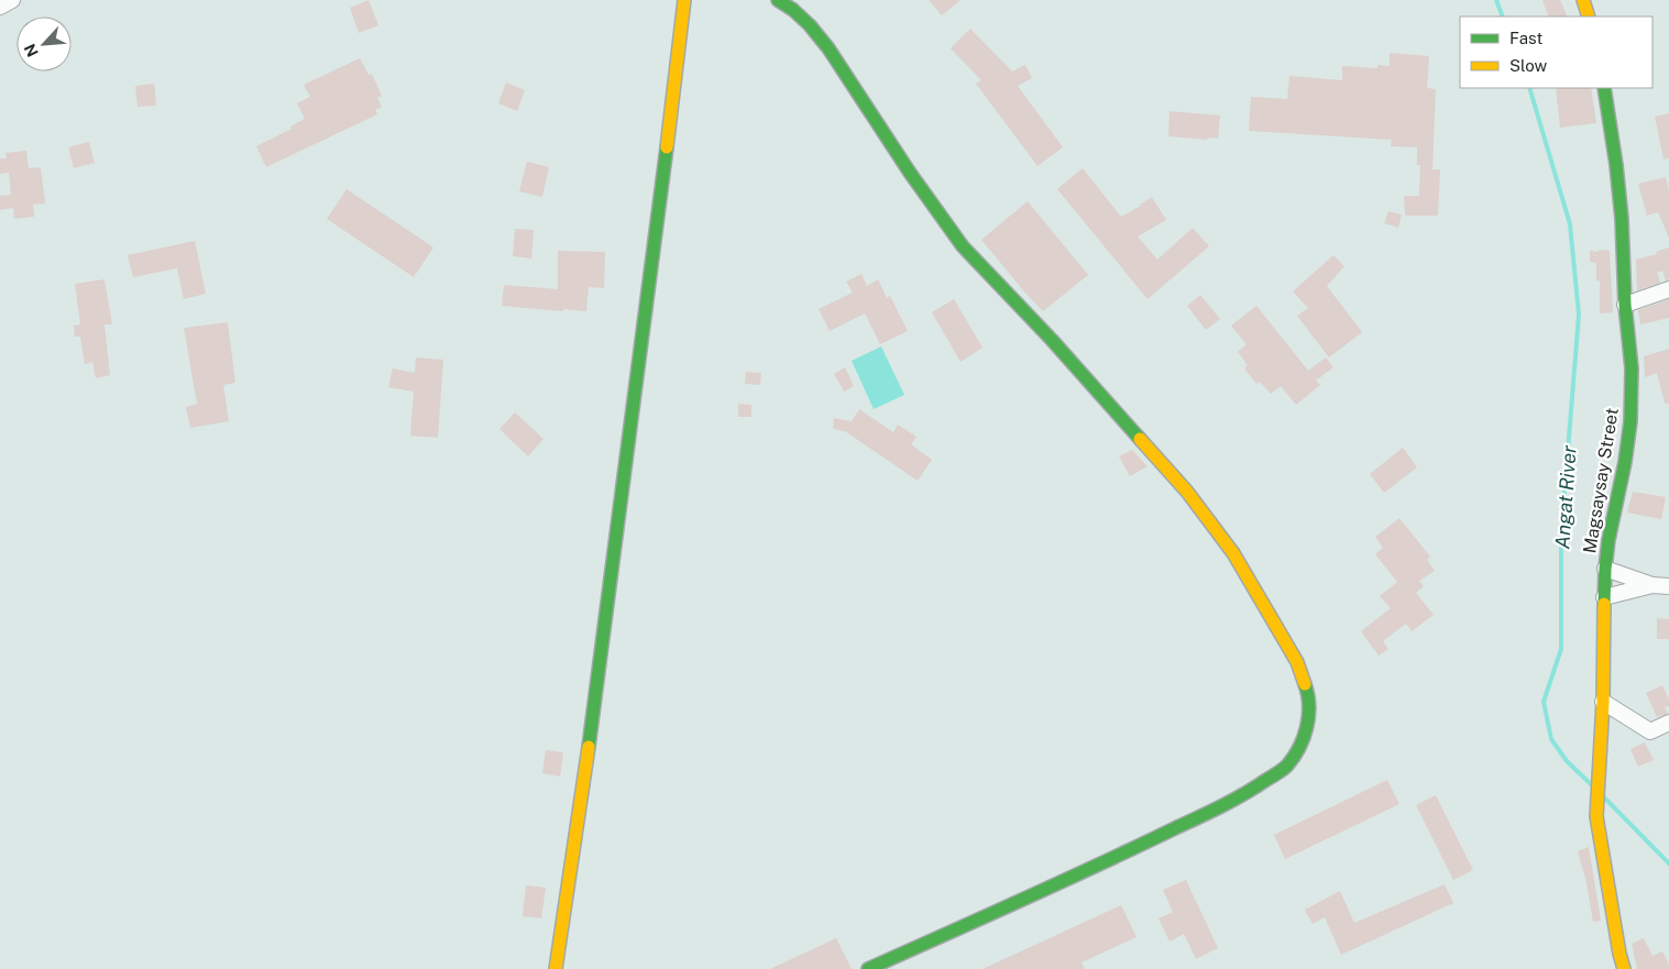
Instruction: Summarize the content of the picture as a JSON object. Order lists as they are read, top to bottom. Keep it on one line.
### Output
{"streets":{"street":["Magsaysay Street"]},"water":["Angat River"],"legend":["Fast","Slow"],"north":"bottom left"}
